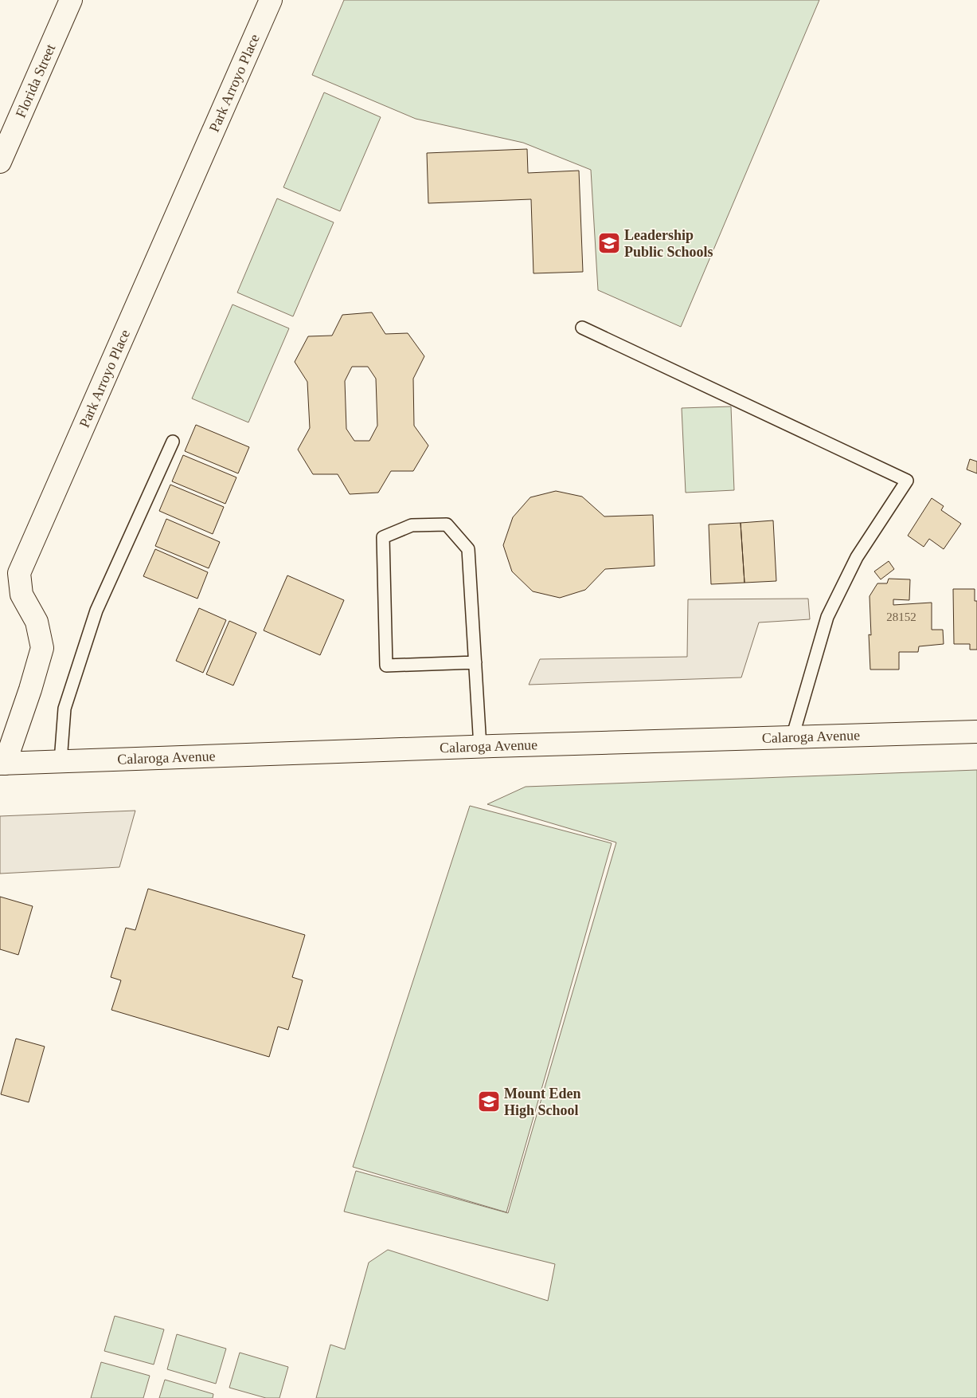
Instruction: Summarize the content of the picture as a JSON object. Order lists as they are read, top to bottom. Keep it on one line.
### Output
{"streets":{"street":["Florida Street","Park Arroyo Place","Calaroga Avenue"]},"crossings":[["Park Arroyo Place","Calaroga Avenue"]],"places":{"school or university":["Leadership Public Schools","Mount Eden High School"]},"house_numbers":["28152"]}
